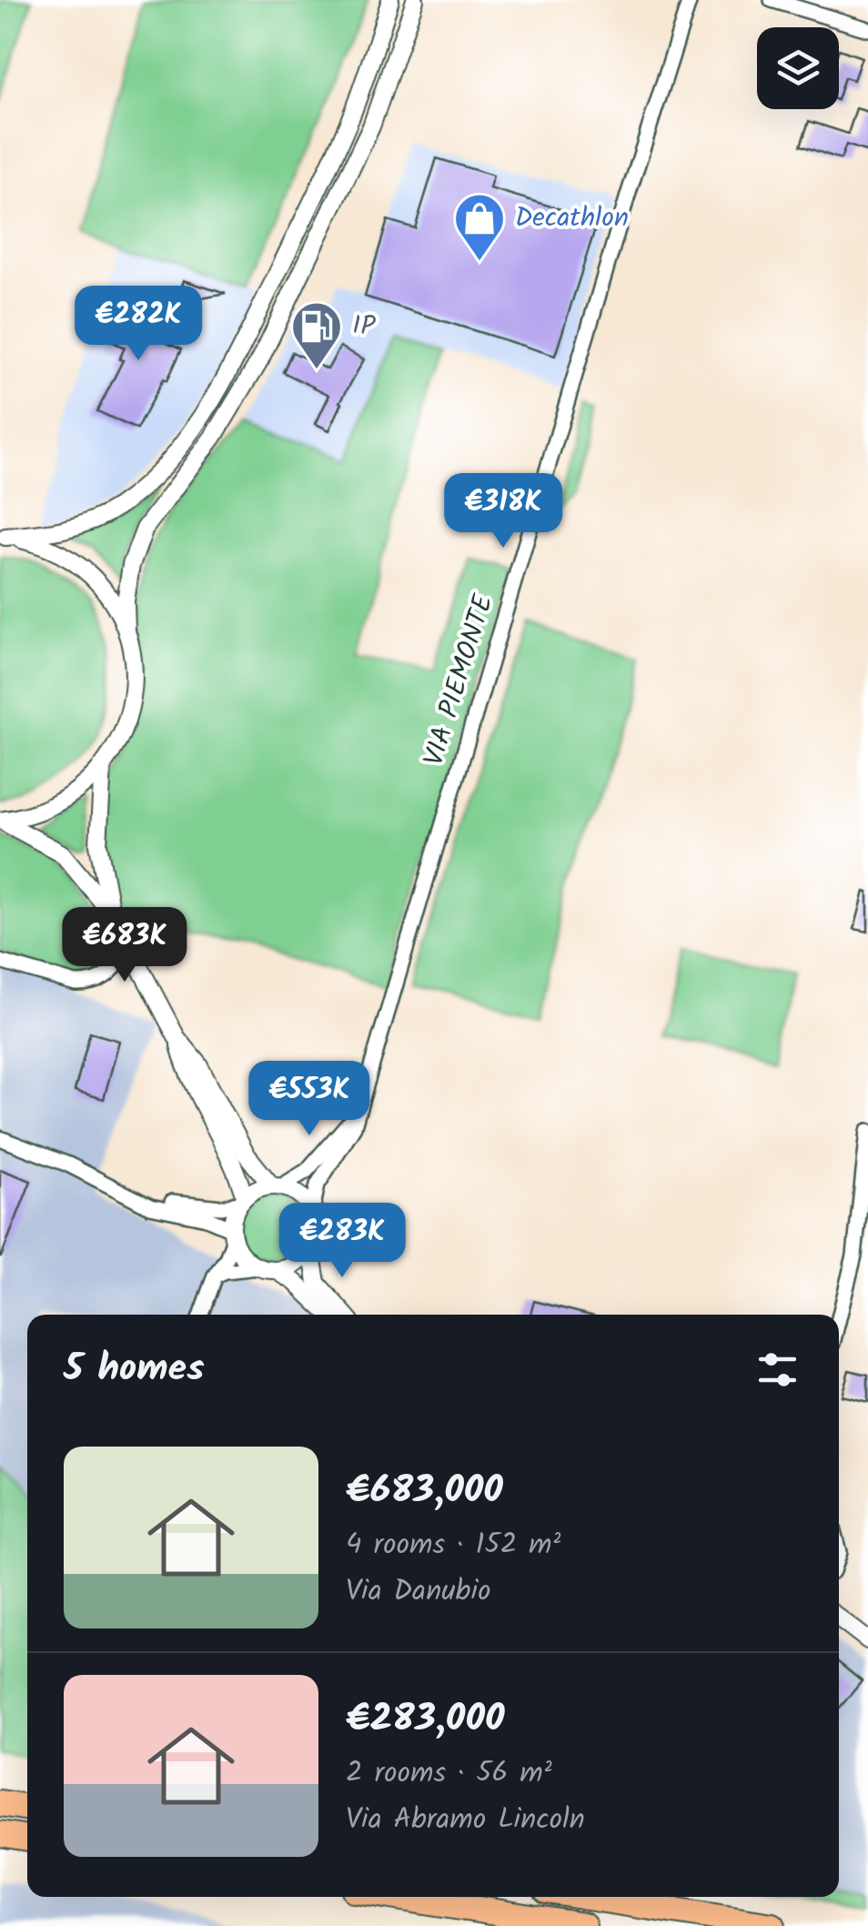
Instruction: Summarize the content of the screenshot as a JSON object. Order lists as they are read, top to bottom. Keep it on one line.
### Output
{"streets":{"street":["VIA PIEMONTE"]},"places":{"shop":["Decathlon"],"fuel station":["IP"]},"page":{"price":["€282K","€318K","€683K","€553K","€283K"],"heading":"5 homes","list":[{"name":"€683,000","note":"4 rooms · 152 m² · Via Danubio"},{"name":"€283,000","note":"2 rooms · 56 m² · Via Abramo Lincoln"}]}}
